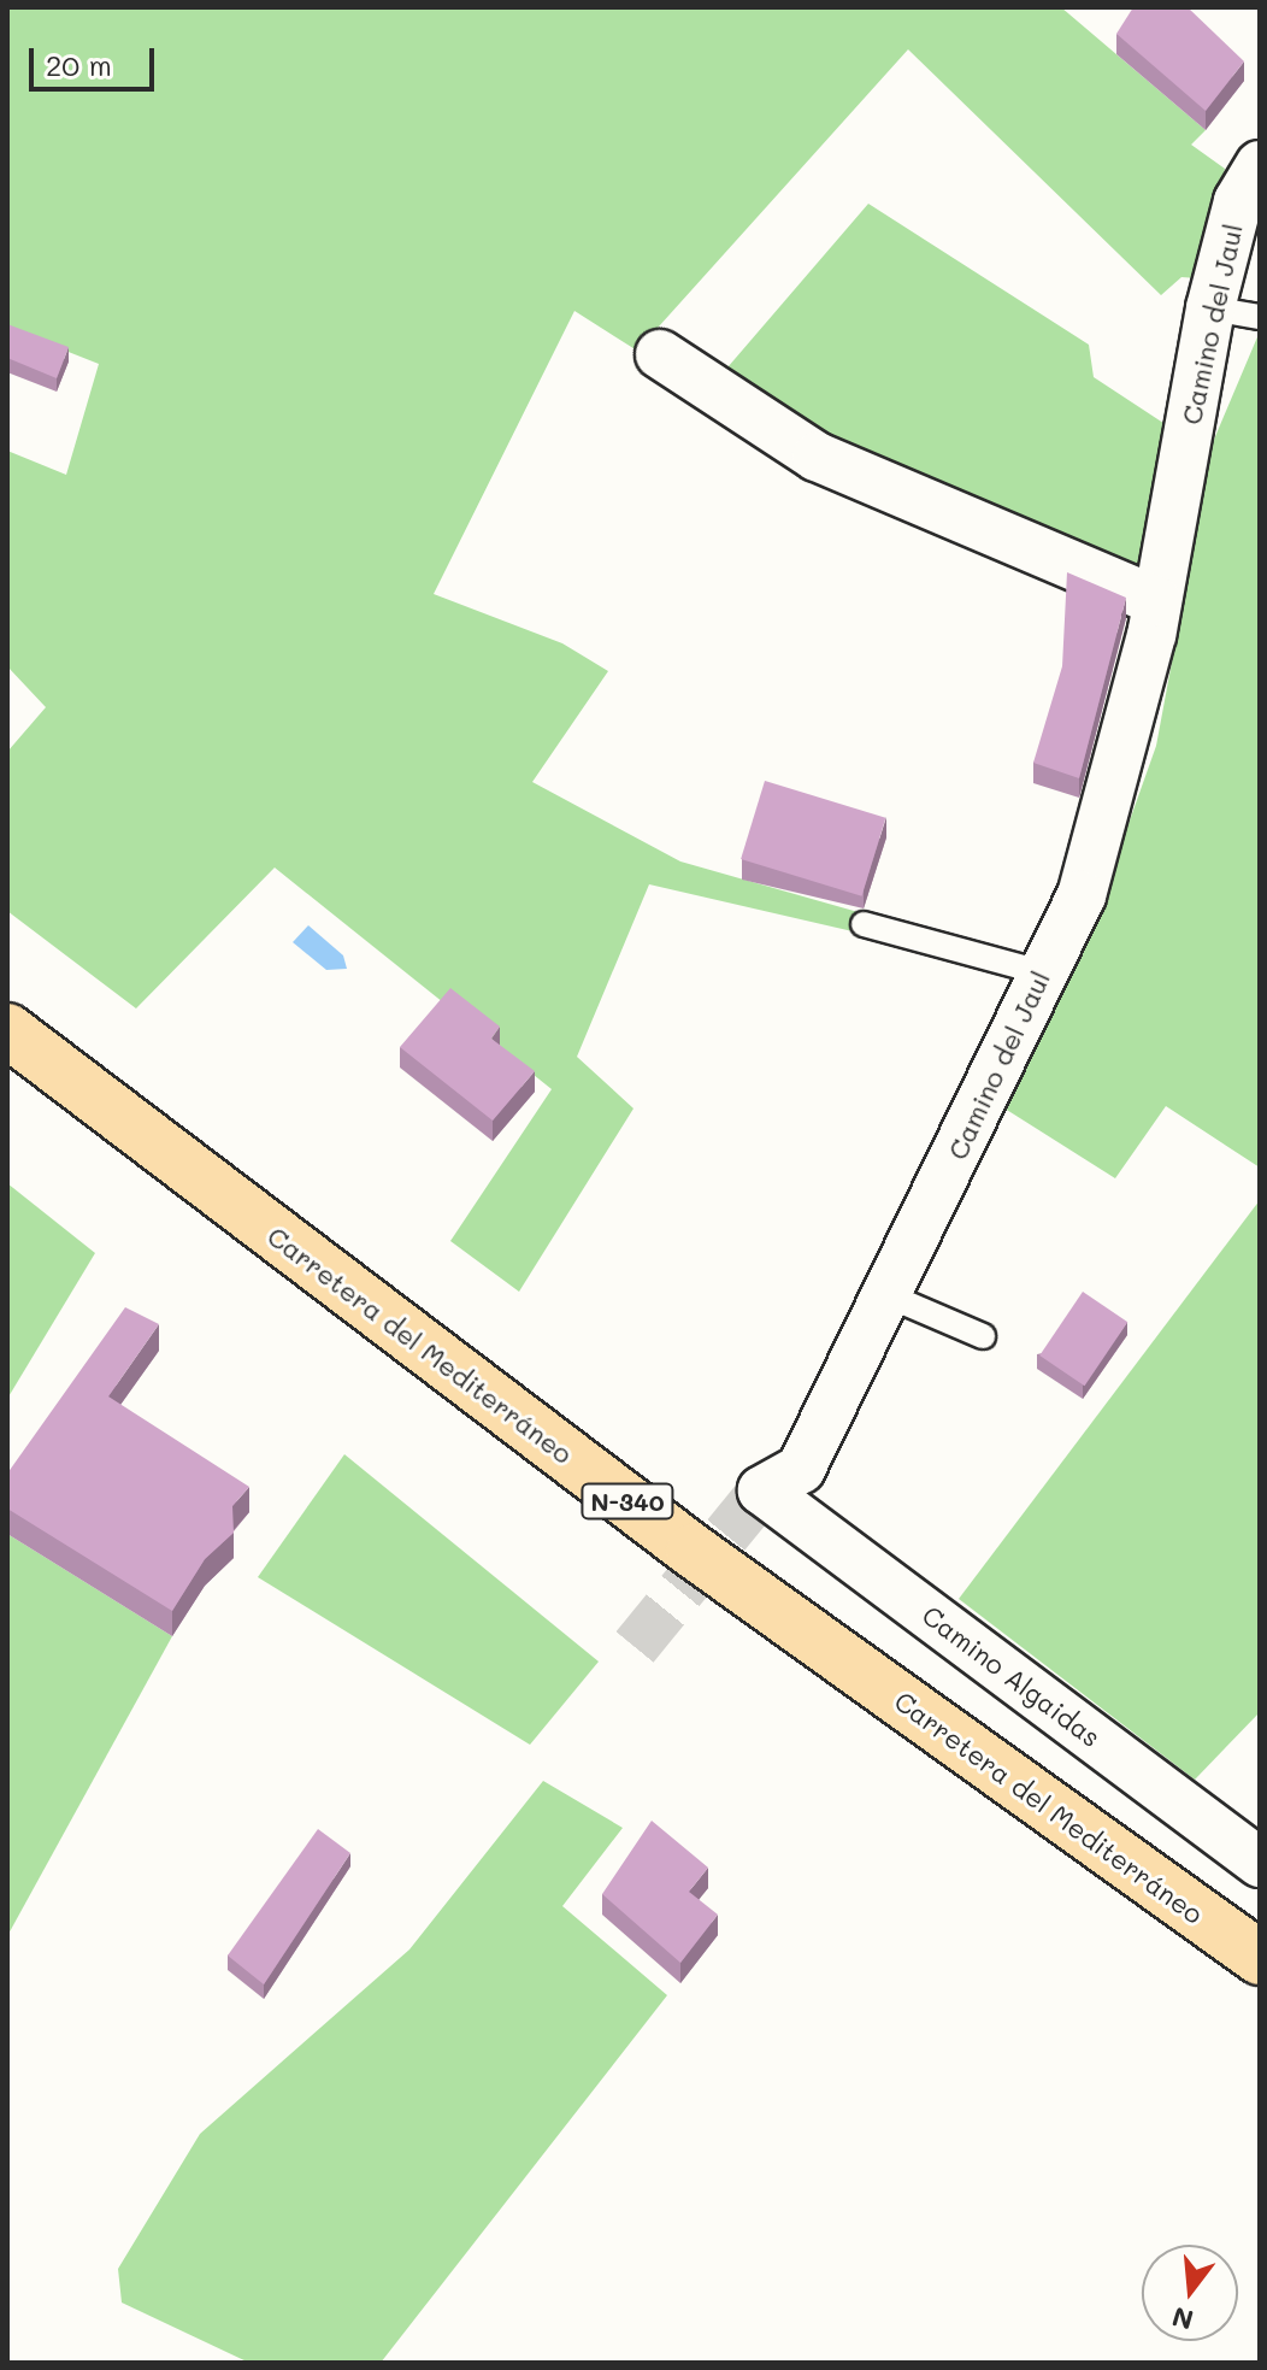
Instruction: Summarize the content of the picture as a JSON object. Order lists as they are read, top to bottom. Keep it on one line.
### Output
{"streets":{"highway":["Carretera del Mediterráneo","N-340"],"street":["Camino del Jaul","Camino Algaidas"]},"crossings":[["Camino del Jaul","Camino Algaidas"]],"scale_bar":"20 m","north":"bottom"}
